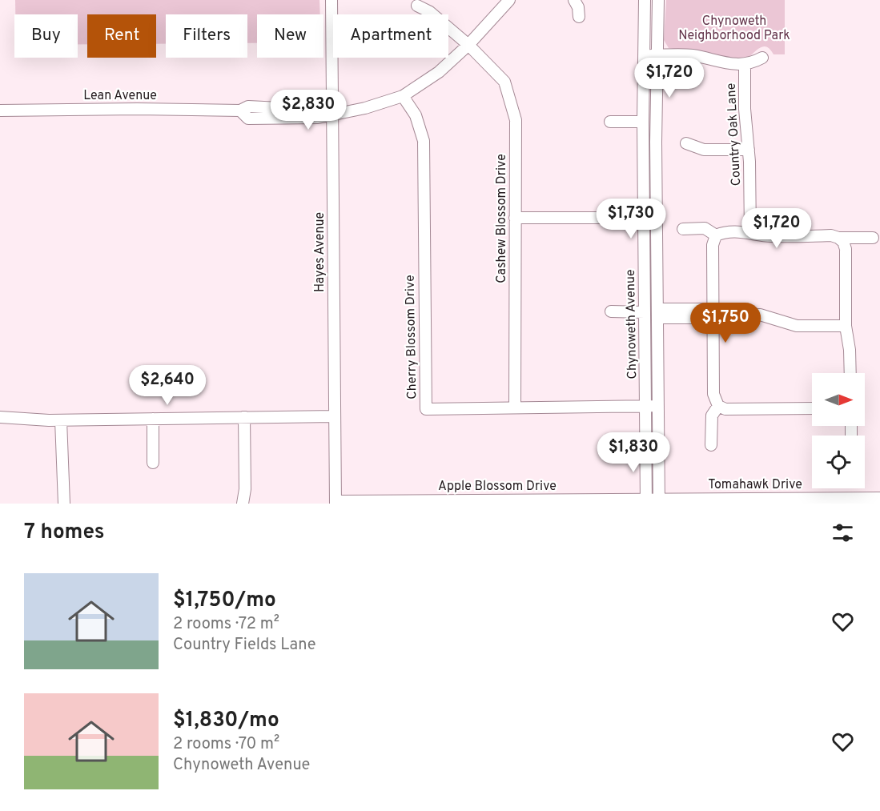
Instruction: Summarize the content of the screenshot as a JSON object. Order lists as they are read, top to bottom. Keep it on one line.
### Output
{"streets":{"street":["Lean Avenue","Country Oak Lane","Cashew Blossom Drive","Hayes Avenue","Chynoweth Avenue","Cherry Blossom Drive","Tomahawk Drive","Apple Blossom Drive"]},"crossings":[["Lean Avenue","Cashew Blossom Drive"],["Lean Avenue","Hayes Avenue"],["Lean Avenue","Cherry Blossom Drive"],["Cashew Blossom Drive","Cherry Blossom Drive"],["Hayes Avenue","Apple Blossom Drive"],["Chynoweth Avenue","Cherry Blossom Drive"],["Chynoweth Avenue","Tomahawk Drive"],["Chynoweth Avenue","Apple Blossom Drive"],["Tomahawk Drive","Apple Blossom Drive"]],"parks":["Chynoweth Neighborhood Park"],"north":"right","page":{"chip":["Buy","Rent","Filters","New","Apartment"],"price":["$1,720","$2,830","$1,730","$1,720","$1,750","$2,640","$1,830"],"heading":"7 homes","list":[{"name":"$1,750/mo","note":"2 rooms · 72 m² · Country Fields Lane"},{"name":"$1,830/mo","note":"2 rooms · 70 m² · Chynoweth Avenue"}]}}
